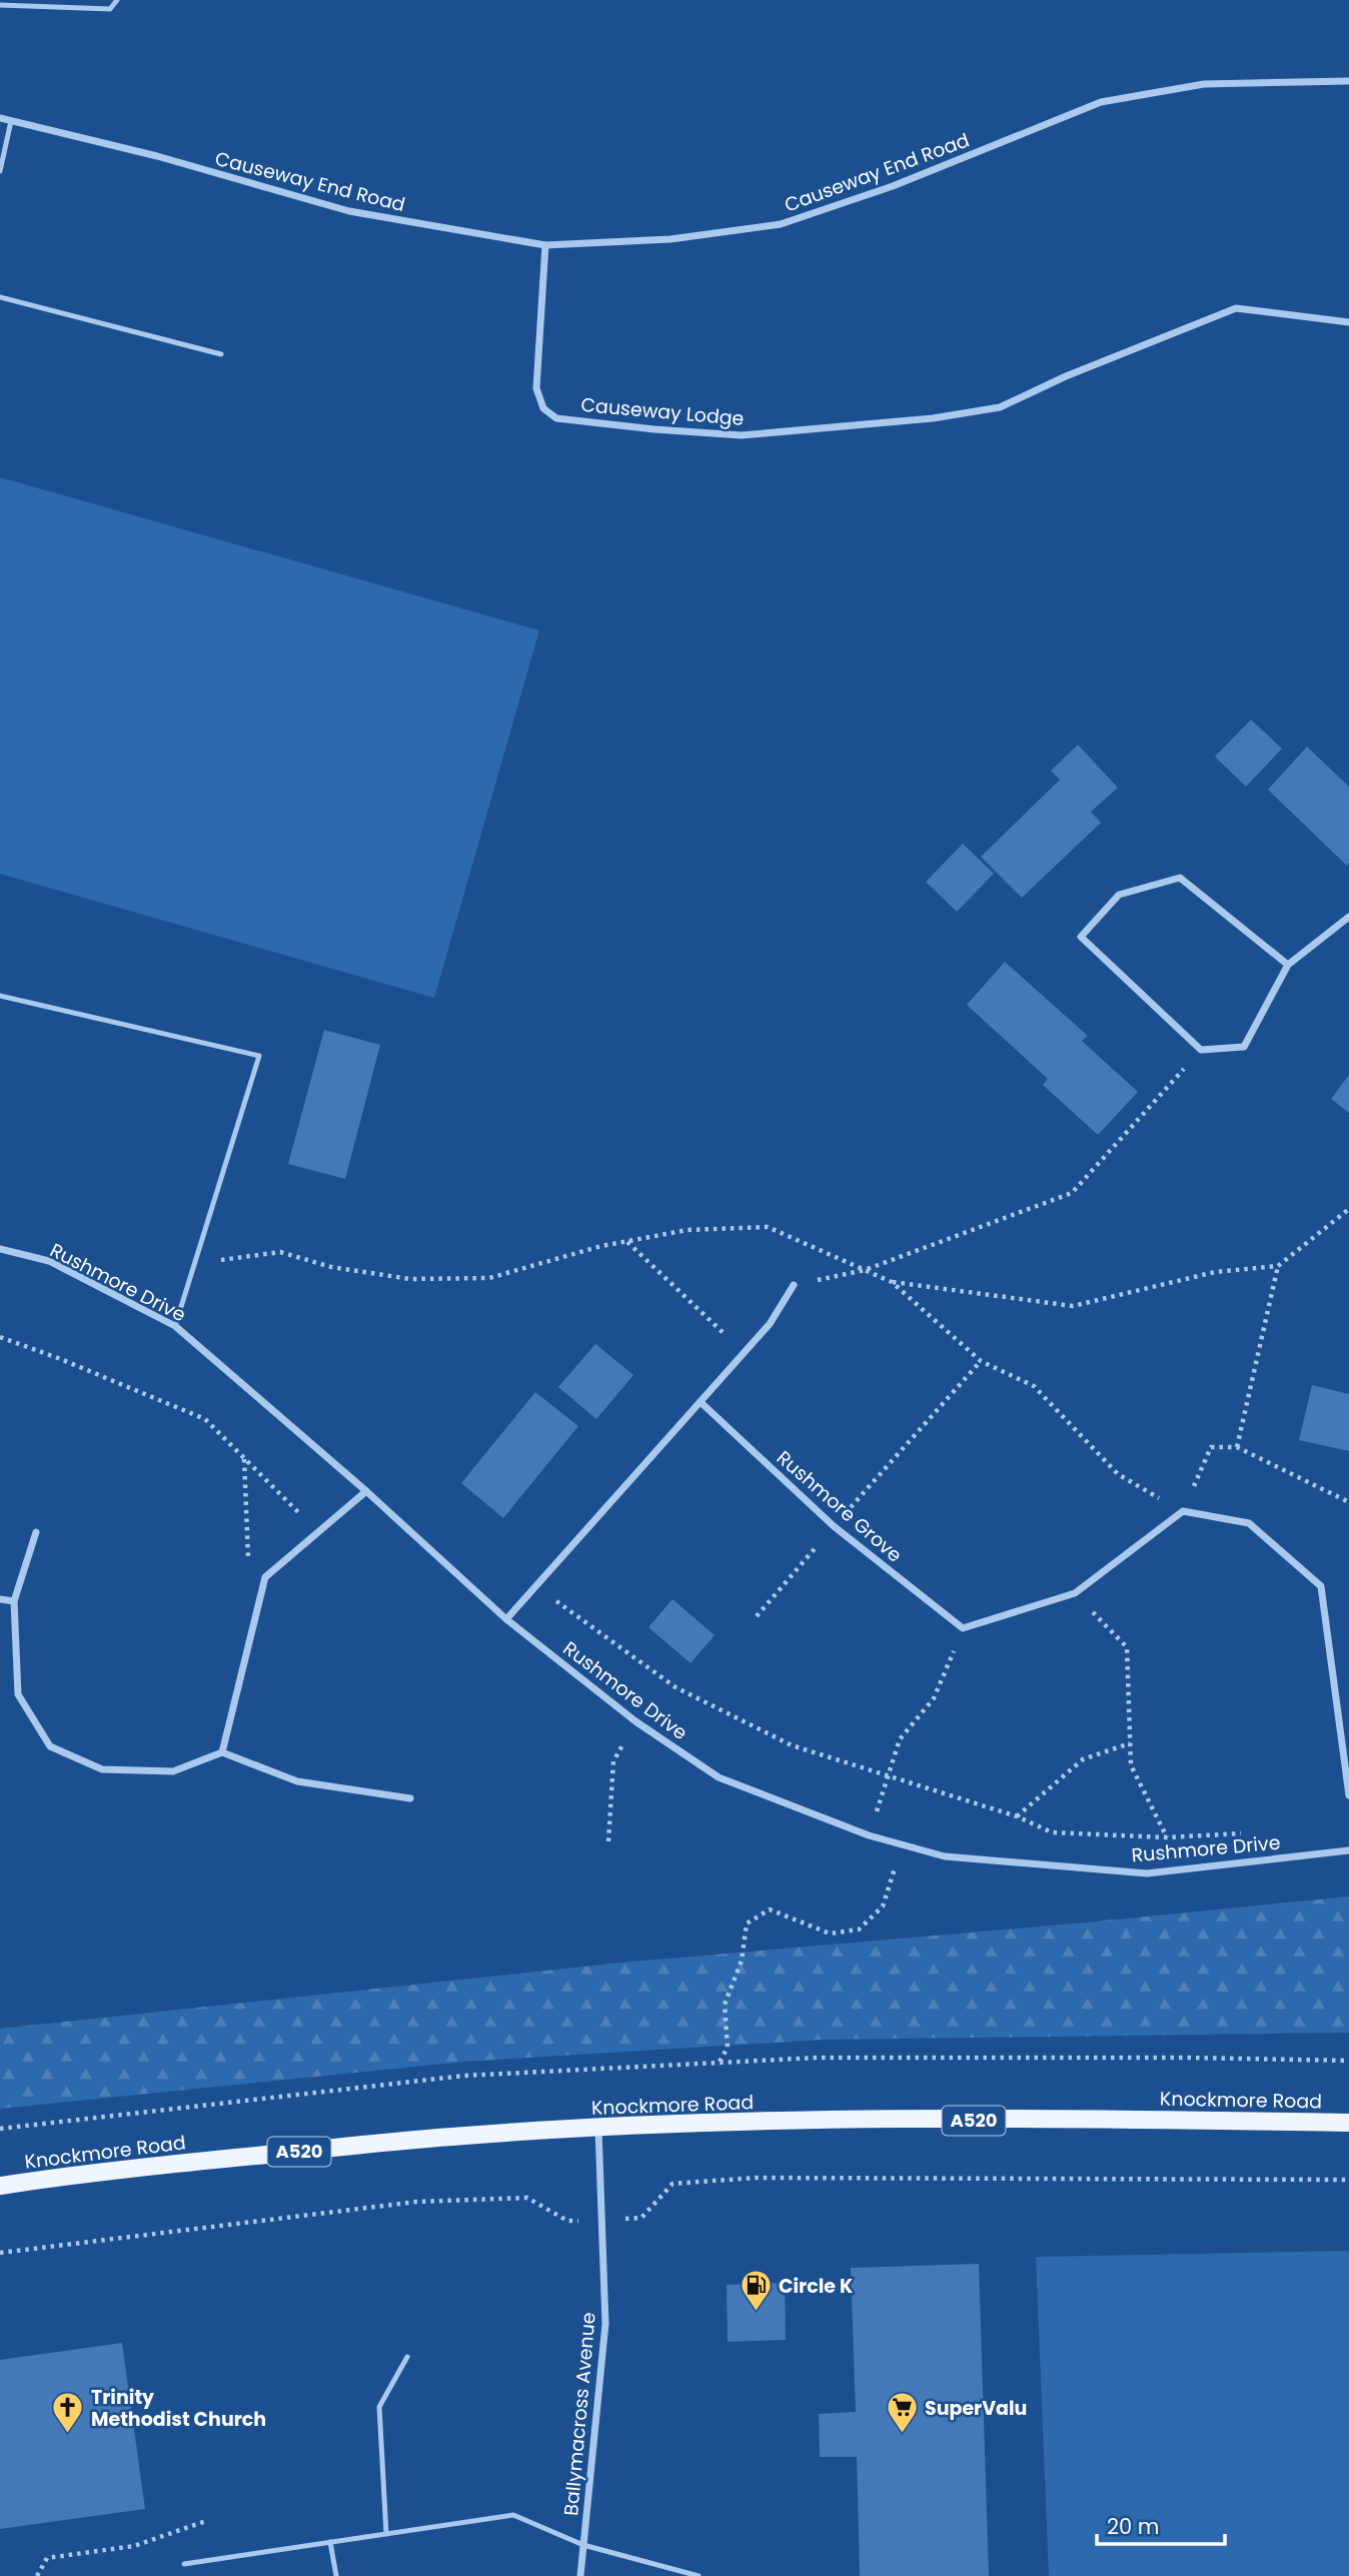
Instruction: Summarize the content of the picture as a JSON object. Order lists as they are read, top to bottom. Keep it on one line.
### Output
{"streets":{"main road":["Knockmore Road","A520"],"street":["Causeway End Road","Causeway Lodge","Rushmore Drive","Rushmore Grove","Ballymacross Avenue"]},"crossings":[["Causeway End Road","Causeway Lodge"],["Knockmore Road","Ballymacross Avenue"]],"places":{"fuel station":["Circle K"],"church":["Trinity Methodist Church"],"supermarket":["SuperValu"]},"scale_bar":"20 m"}
